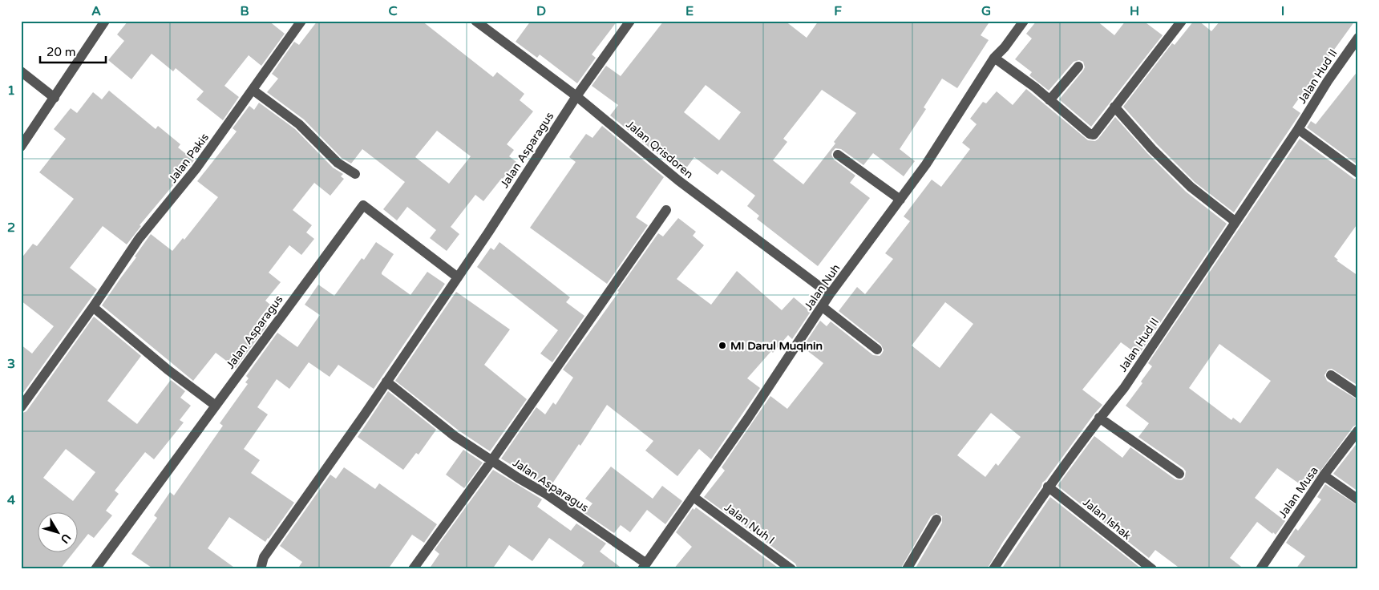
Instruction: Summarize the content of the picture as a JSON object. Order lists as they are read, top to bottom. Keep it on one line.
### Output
{"streets":{"street":["Jalan Hud II","Jalan Qrisdoren","Jalan Asparagus","Jalan Pakis","Jalan Nuh","Jalan Musa","Jalan Ishak","Jalan Nuh I"]},"crossings":[["Jalan Hud II","Jalan Ishak"],["Jalan Qrisdoren","Jalan Asparagus"],["Jalan Qrisdoren","Jalan Nuh"],["Jalan Asparagus","Jalan Nuh"],["Jalan Nuh","Jalan Nuh I"]],"places":["MI Darul Muqinin"],"scale_bar":"20 m","north":"bottom right","grid":{"columns":["A","B","C","D","E","F","G","H","I"],"rows":["1","2","3","4"]}}
